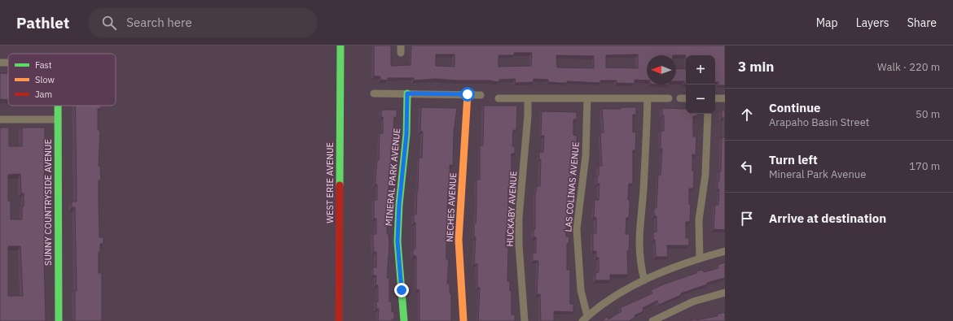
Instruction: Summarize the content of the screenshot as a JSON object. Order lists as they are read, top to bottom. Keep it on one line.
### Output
{"streets":{"street":["MINERAL PARK AVENUE","WEST ERIE AVENUE","LAS COLINAS AVENUE","SUNNY COUNTRYSIDE AVENUE","NECHES AVENUE","HUCKABY AVENUE"]},"legend":["Fast","Slow","Jam"],"north":"left","page":{"header":"Pathlet","search":"Search here","nav":["Map","Layers","Share"],"heading":["3 min","Walk · 220 m"],"map_buttons":["+","−"],"list":[["Continue","Arapaho Basin Street","50 m"],["Turn left","Mineral Park Avenue","170 m"],"Arrive at destination"]}}
